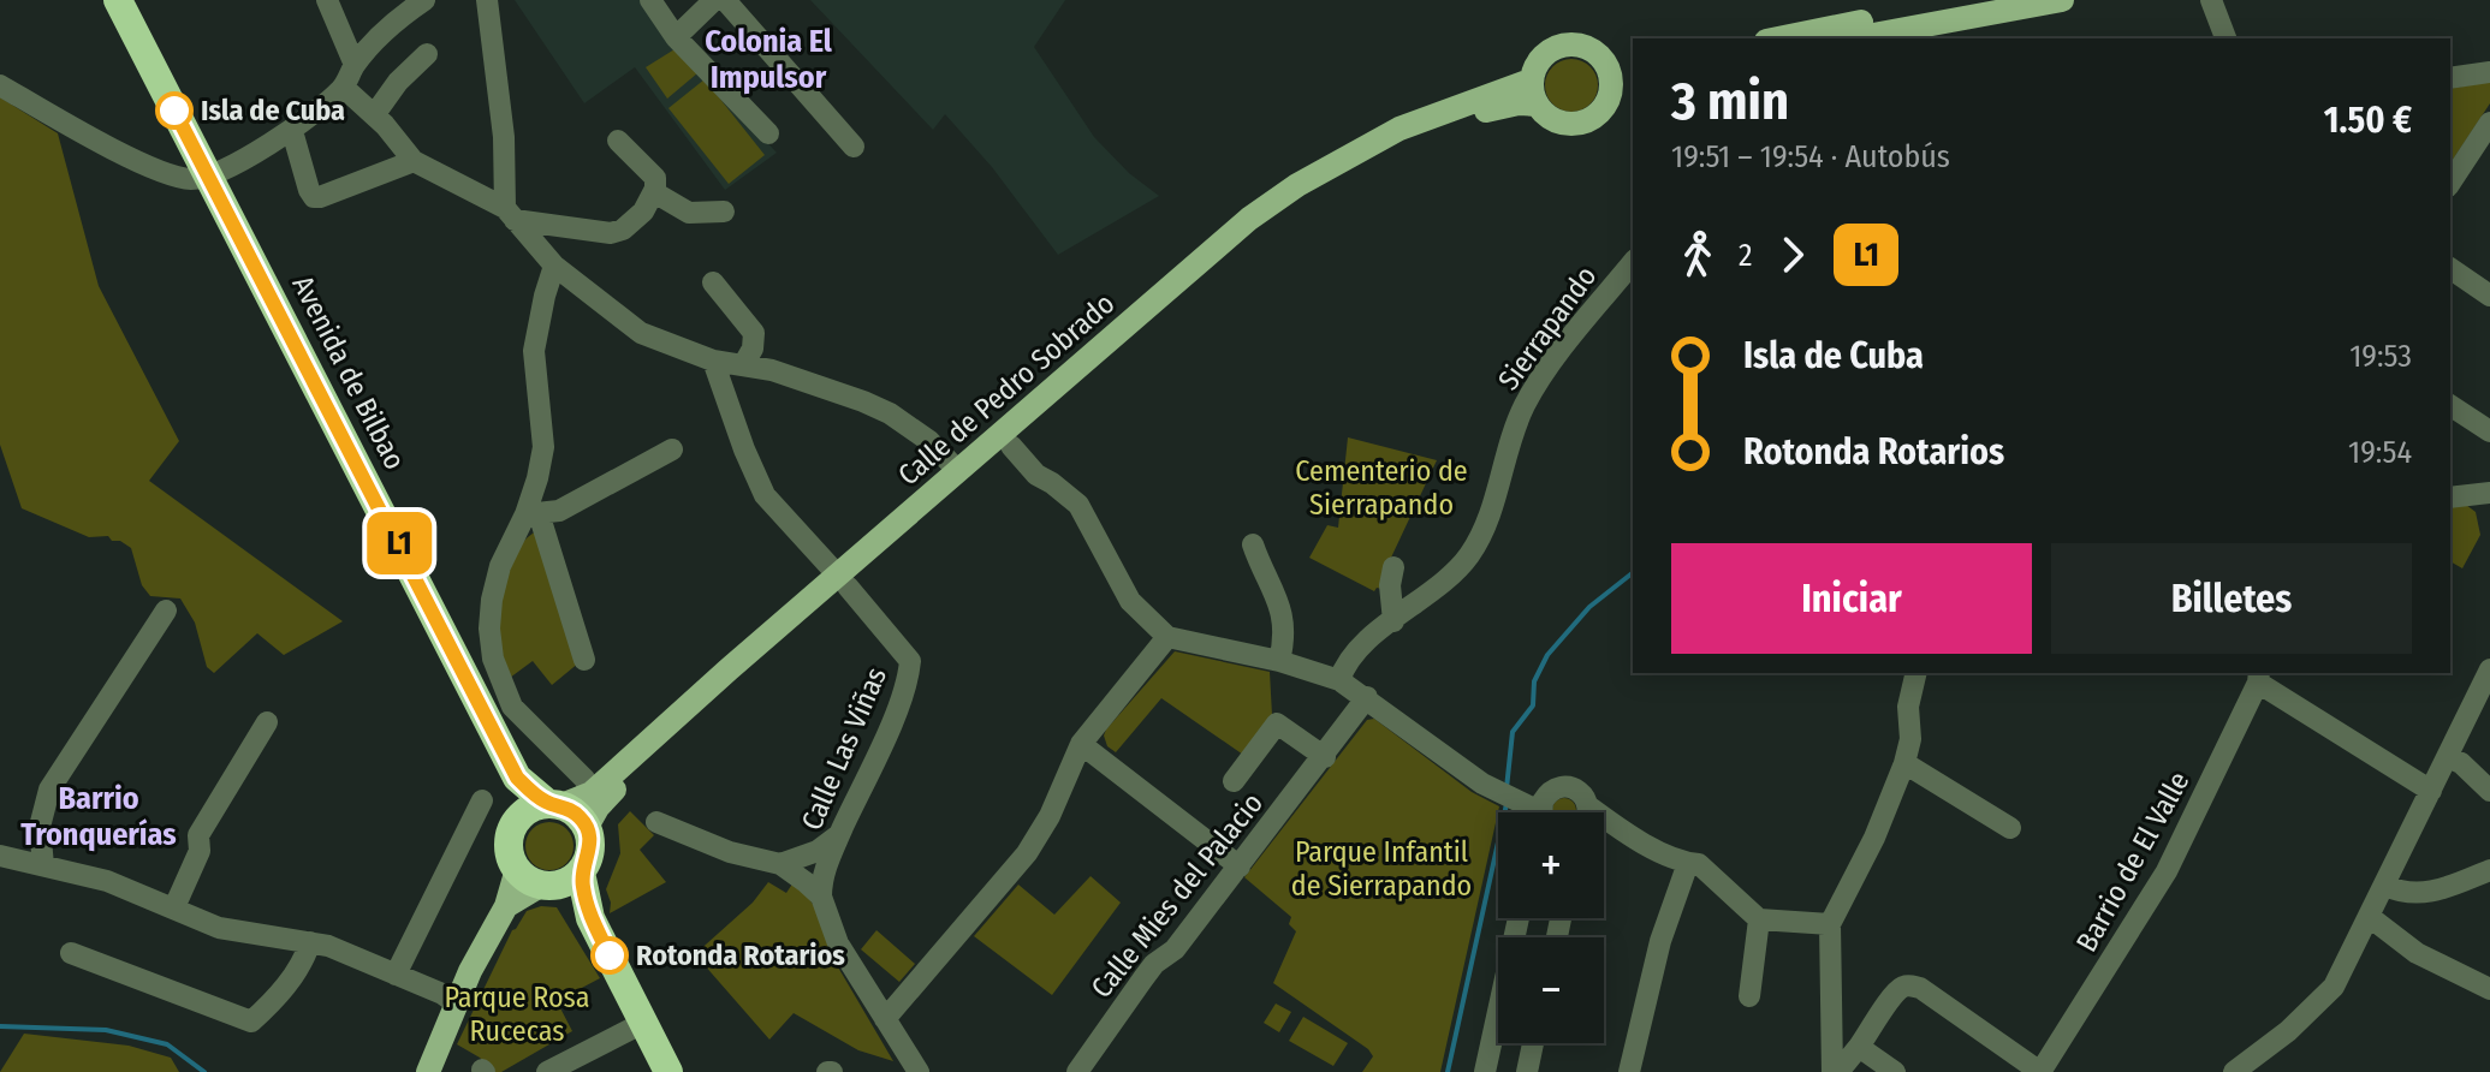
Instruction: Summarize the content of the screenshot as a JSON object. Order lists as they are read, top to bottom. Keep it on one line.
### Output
{"streets":{"highway":["Avenida de Bilbao"],"main road":["Calle de Pedro Sobrado"],"street":["Sierrapando","Calle Las Viñas","Barrio de El Valle","Calle Mies del Palacio"]},"crossings":[["Avenida de Bilbao","Calle de Pedro Sobrado"],["Calle de Pedro Sobrado","Calle Las Viñas"]],"districts":["Colonia El Impulsor","Barrio Tronquerías"],"parks":["Cementerio de Sierrapando","Parque Infantil de Sierrapando","Parque Rosa Rucecas"],"places":["Isla de Cuba","Rotonda Rotarios"],"lines":["bus line L1"],"page":{"on_map":"L1","heading":["3 min","19:51 – 19:54 · Autobús","1.50 €"],"legs":["2","L1"],"list":[{"name":"Isla de Cuba","value":"19:53"},{"name":"Rotonda Rotarios","value":"19:54"}],"buttons":["Iniciar","Billetes"],"map_buttons":["+","−"]}}
